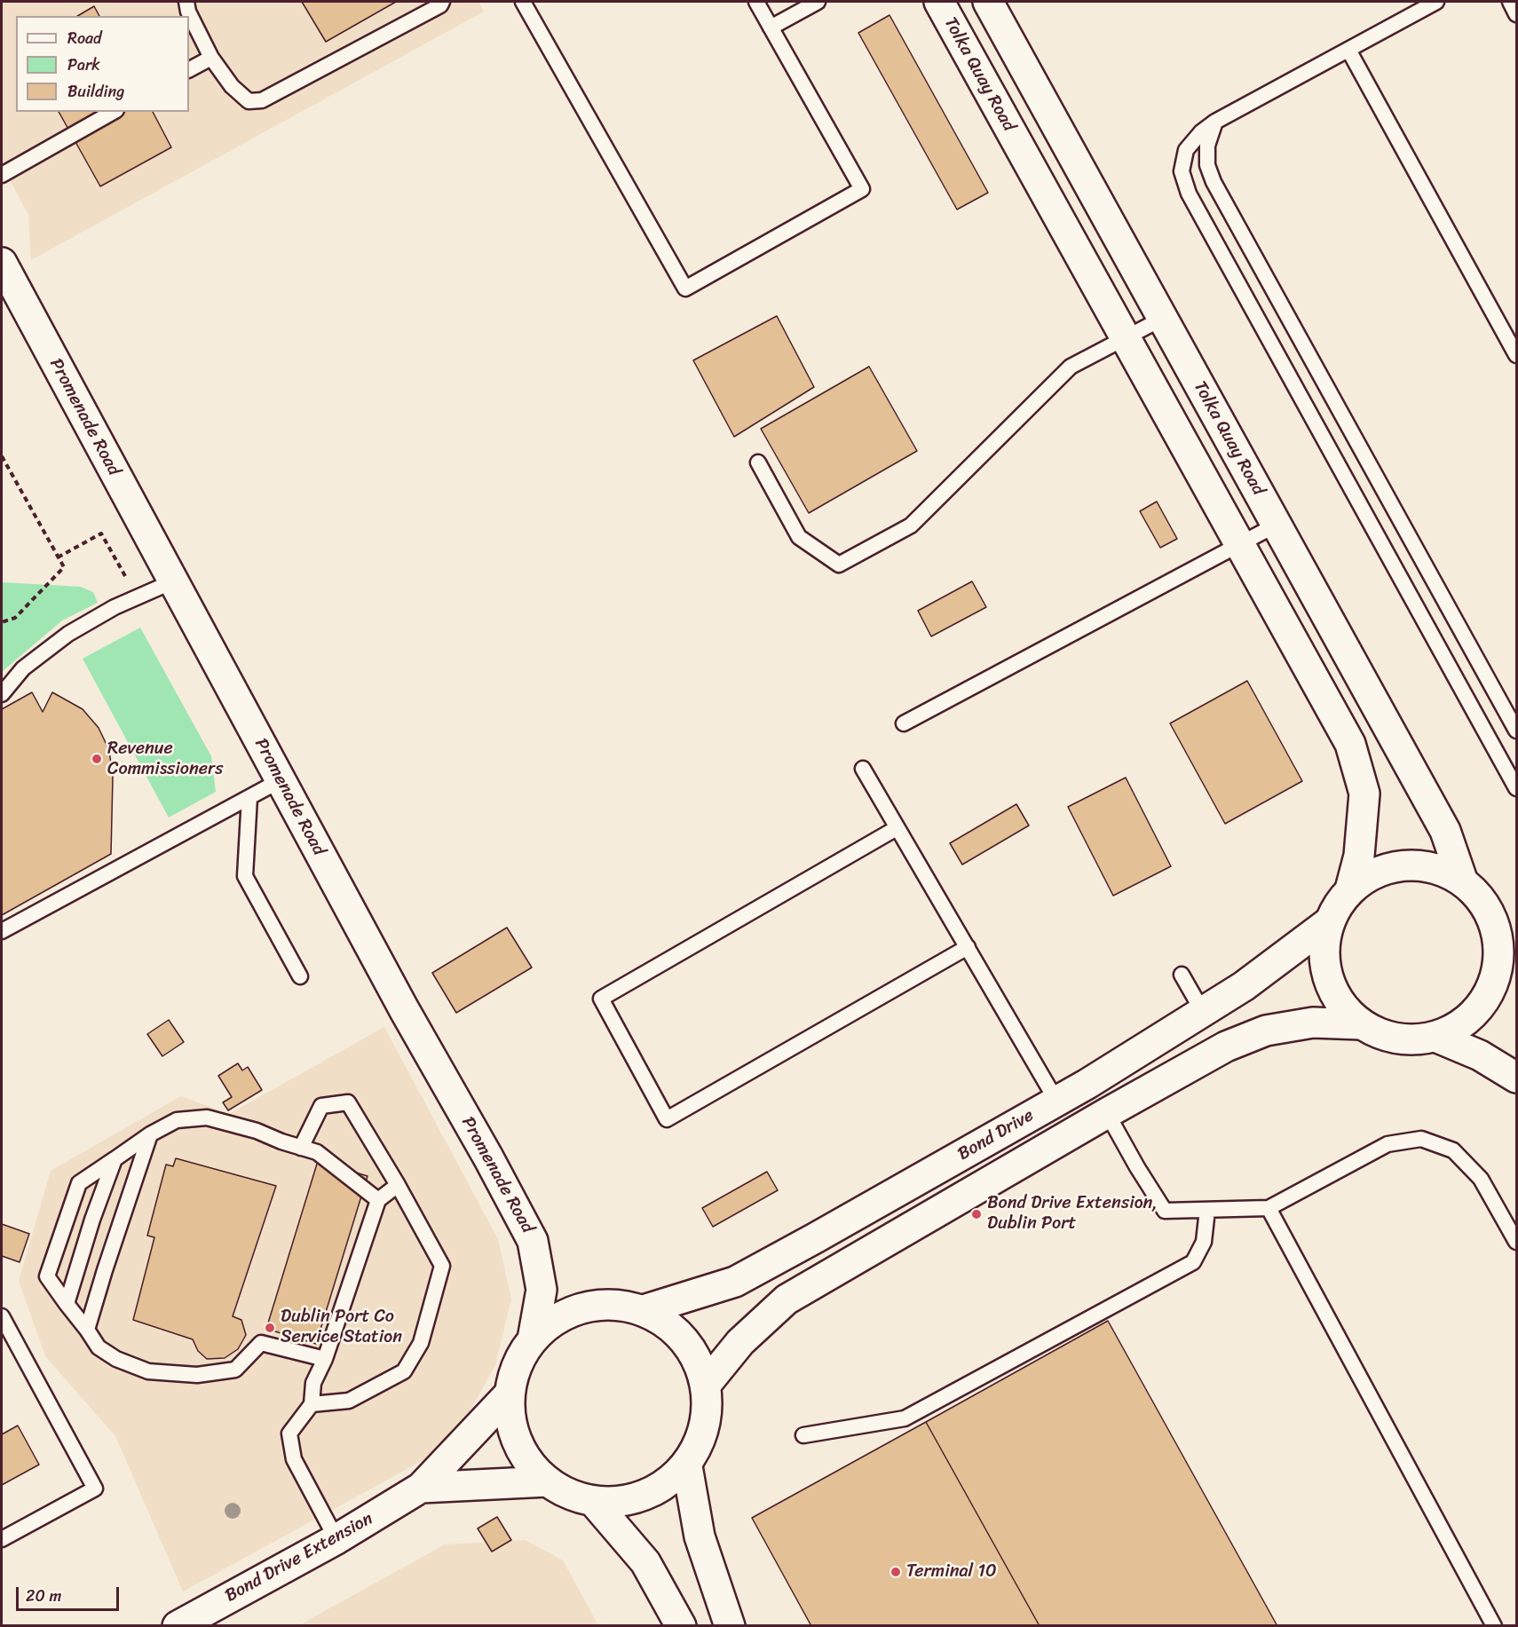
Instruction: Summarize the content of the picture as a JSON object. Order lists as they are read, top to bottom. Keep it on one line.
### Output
{"streets":{"street":["Tolka Quay Road","Promenade Road","Bond Drive","Bond Drive Extension"]},"crossings":[["Tolka Quay Road","Bond Drive"]],"places":["Revenue Commissioners","Bond Drive Extension, Dublin Port","Dublin Port Co Service Station","Terminal 10"],"legend":["Road","Park","Building"],"scale_bar":"20 m"}
